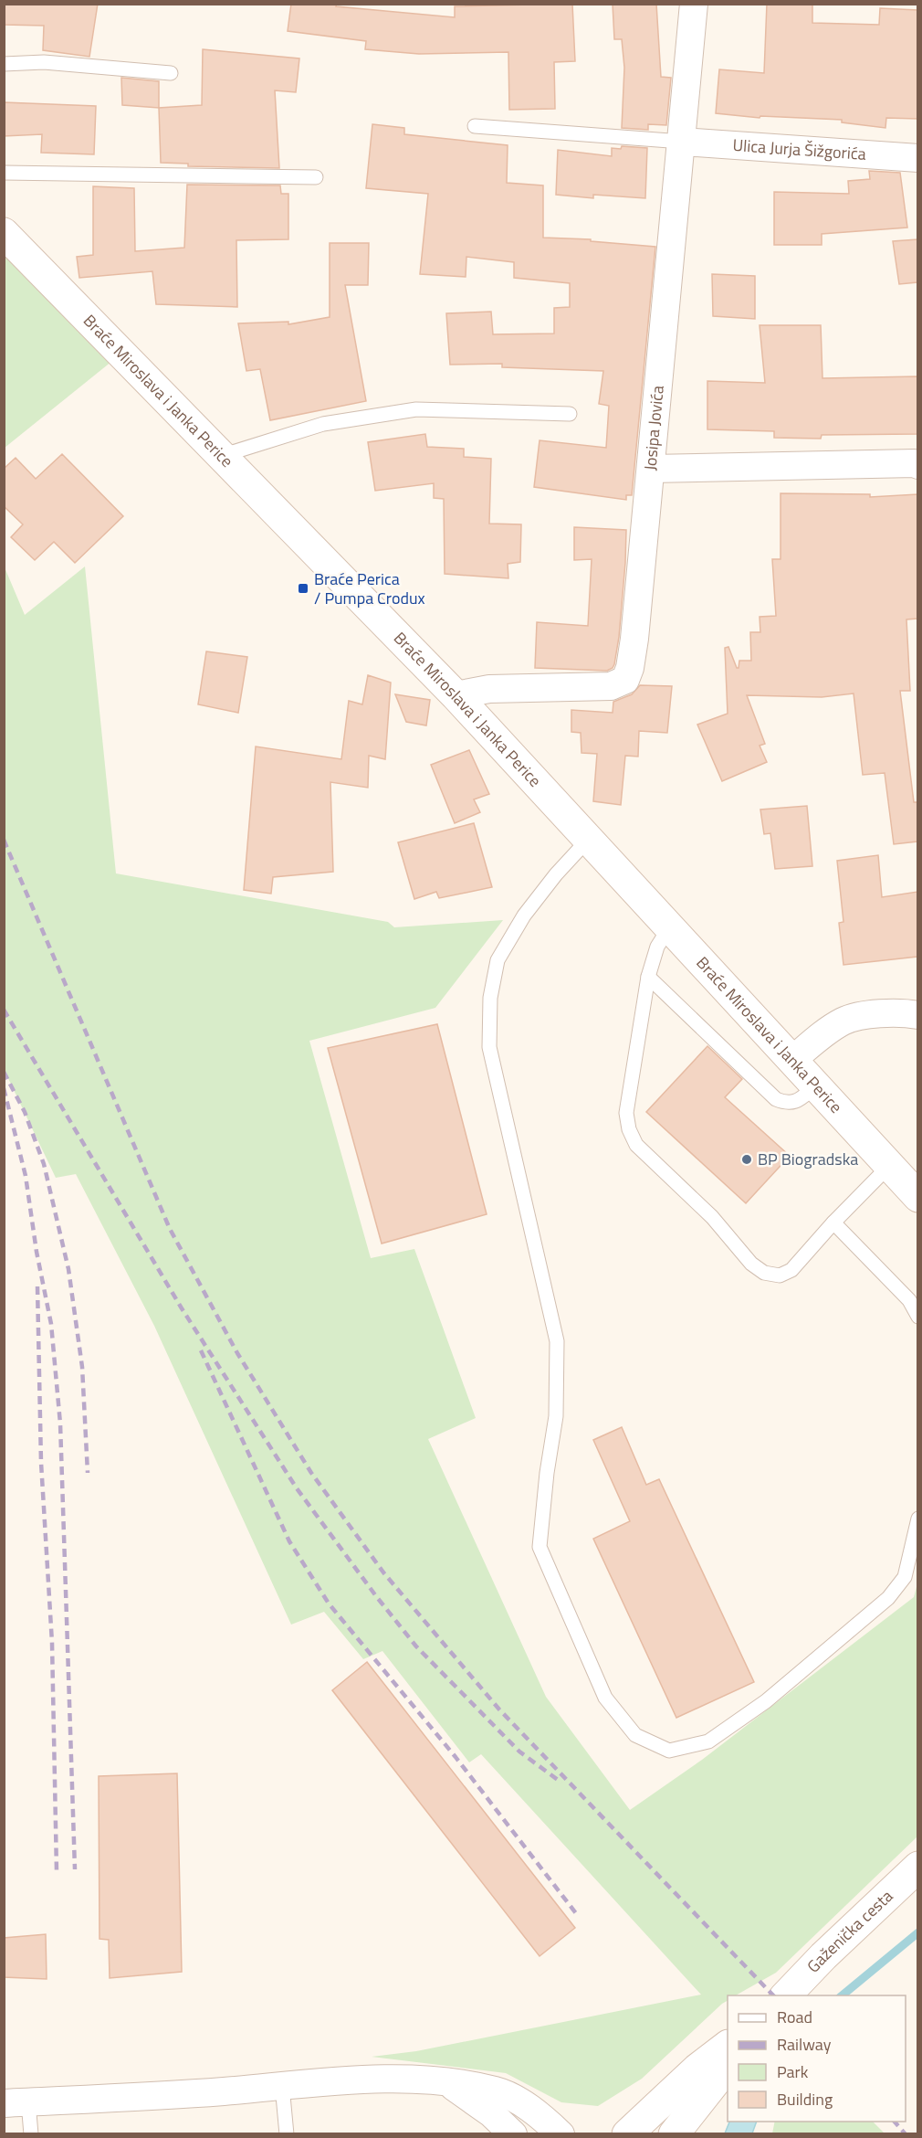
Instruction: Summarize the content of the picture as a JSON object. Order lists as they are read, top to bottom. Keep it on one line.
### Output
{"streets":{"main road":["Braće Miroslava i Janka Perice","Gaženička cesta"],"street":["Ulica Jurja Šižgorića","Josipa Jovića"]},"crossings":[["Ulica Jurja Šižgorića","Josipa Jovića"],["Braće Miroslava i Janka Perice","Josipa Jovića"]],"places":{"transit":["Braće Perica / Pumpa Crodux"],"other":["BP Biogradska"]},"legend":["Road","Railway","Park","Building"]}
